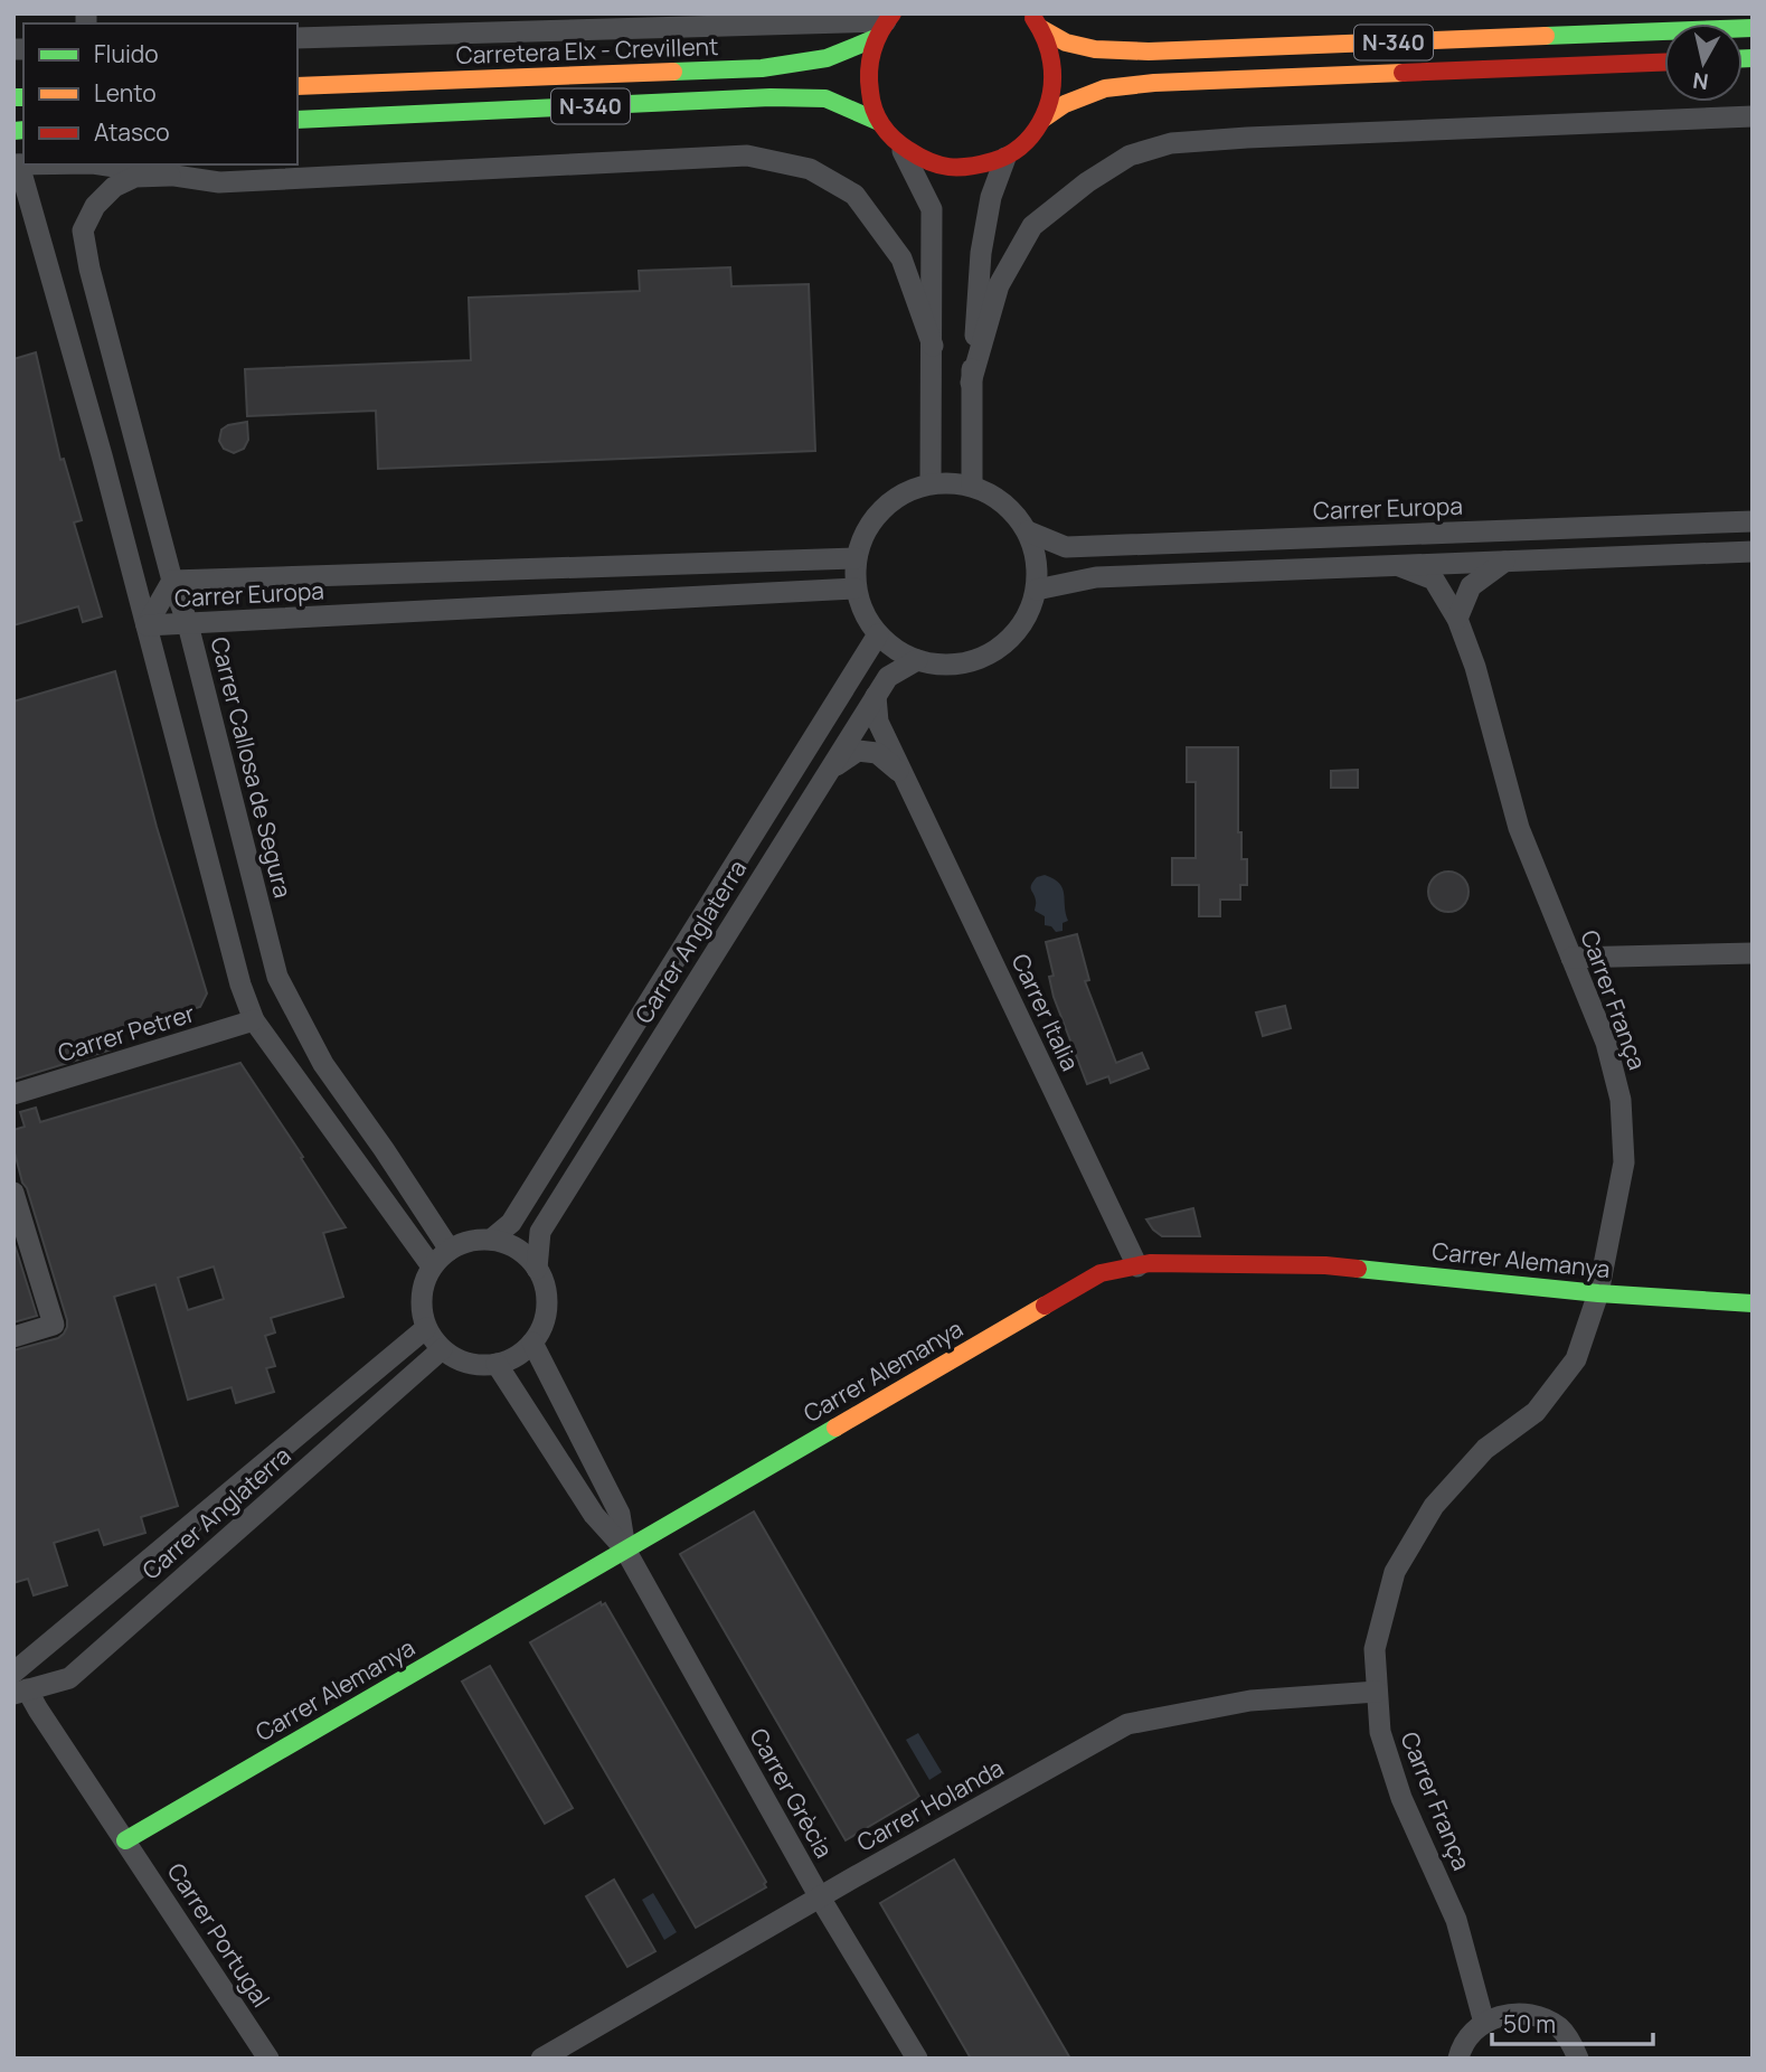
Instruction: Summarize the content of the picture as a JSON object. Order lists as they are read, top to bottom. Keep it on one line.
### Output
{"streets":{"main road":["N-340","Carretera Elx - Crevillent","Carrer Alemanya"],"street":["Carrer Europa","Carrer Callosa de Segura","Carrer Anglaterra","Carrer França","Carrer Italia","Carrer Petrer","Carrer Grècia","Carrer Holanda","Carrer Portugal"]},"crossings":[["N-340","Carretera Elx - Crevillent"],["Carrer Europa","Carrer Callosa de Segura"],["Carrer Europa","Carrer Anglaterra"],["Carrer Callosa de Segura","Carrer Anglaterra"],["Carrer Callosa de Segura","Carrer Grècia"],["Carrer Anglaterra","Carrer Italia"],["Carrer Anglaterra","Carrer Grècia"],["Carrer Anglaterra","Carrer Portugal"],["Carrer França","Carrer Alemanya"],["Carrer França","Carrer Holanda"],["Carrer Italia","Carrer Alemanya"],["Carrer Alemanya","Carrer Grècia"],["Carrer Alemanya","Carrer Portugal"],["Carrer Grècia","Carrer Holanda"]],"legend":["Fluido","Lento","Atasco"],"scale_bar":"50 m","north":"bottom"}
